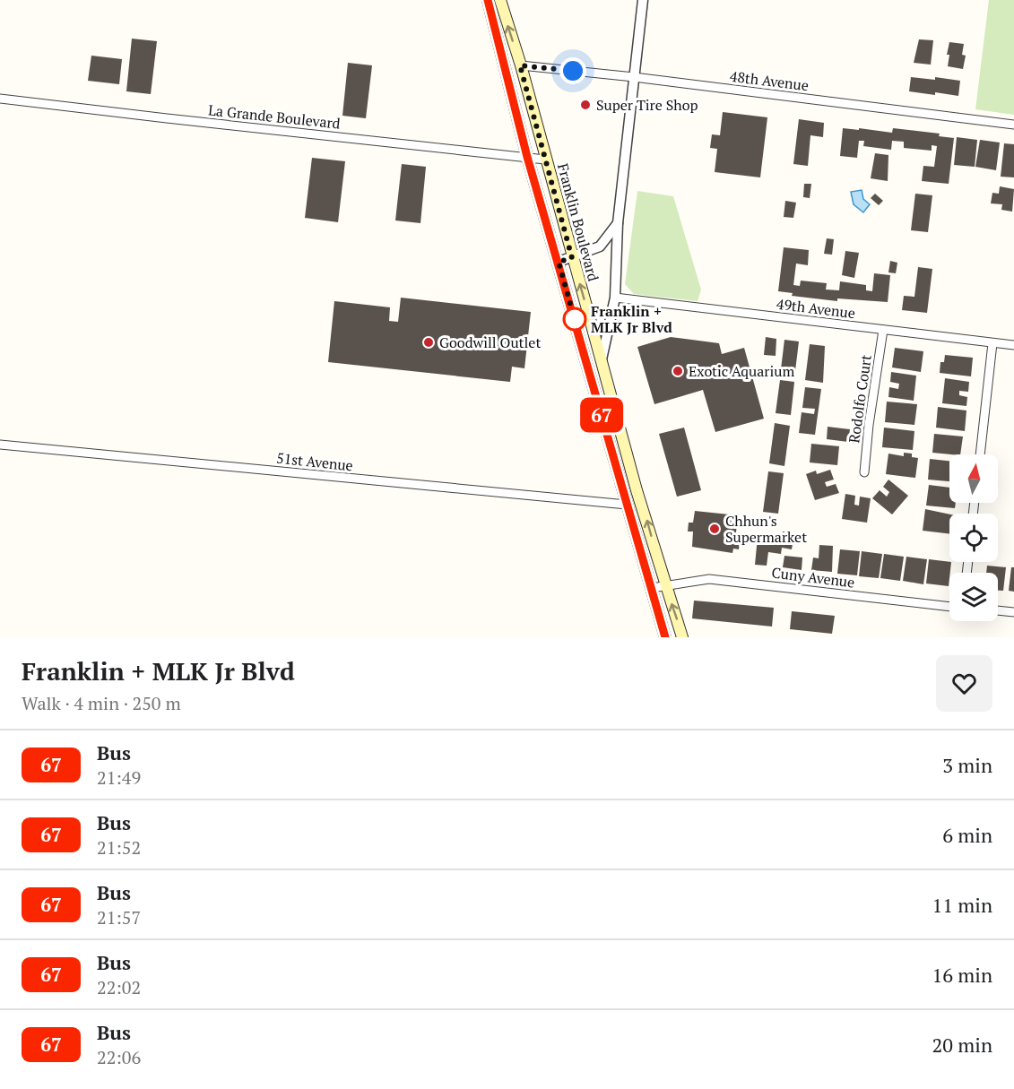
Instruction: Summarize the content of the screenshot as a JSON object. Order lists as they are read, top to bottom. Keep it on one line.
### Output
{"streets":{"main road":["Franklin Boulevard"],"street":["48th Avenue","La Grande Boulevard","49th Avenue","Rodolfo Court","51st Avenue","Cuny Avenue"]},"crossings":[["48th Avenue","Franklin Boulevard"],["La Grande Boulevard","Franklin Boulevard"],["Franklin Boulevard","51st Avenue"],["Franklin Boulevard","Cuny Avenue"],["49th Avenue","Rodolfo Court"]],"places":["Super Tire Shop","Franklin + MLK Jr Blvd","Goodwill Outlet","Exotic Aquarium","Chhun's Supermarket"],"lines":["bus line 67"],"north":"top","page":{"on_map":"67","heading":["Franklin + MLK Jr Blvd","Walk · 4 min · 250 m"],"list":[{"mark":"67","name":"Bus","note":"21:49","value":"3 min"},{"mark":"67","name":"Bus","note":"21:52","value":"6 min"},{"mark":"67","name":"Bus","note":"21:57","value":"11 min"},{"mark":"67","name":"Bus","note":"22:02","value":"16 min"},{"mark":"67","name":"Bus","note":"22:06","value":"20 min"}]}}
